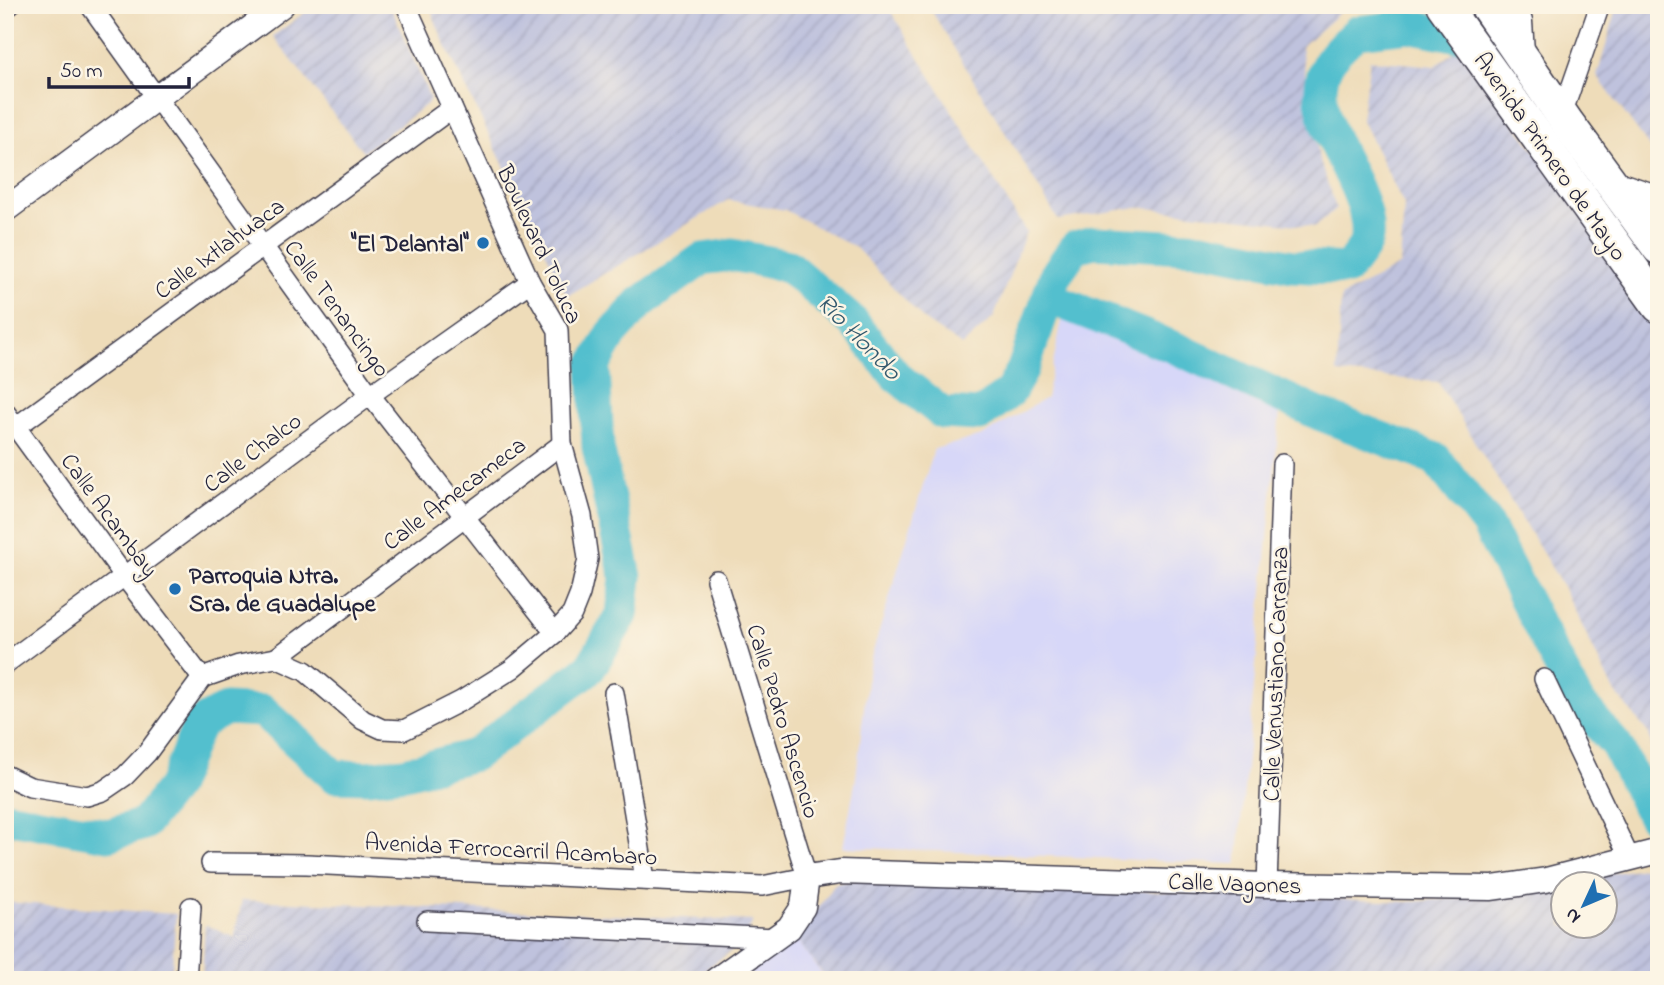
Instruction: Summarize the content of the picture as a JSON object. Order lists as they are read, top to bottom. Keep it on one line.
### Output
{"streets":{"highway":["Avenida Primero de Mayo"],"street":["Boulevard Toluca","Calle Ixtlahuaca","Calle Tenancingo","Calle Chalco","Calle Amecameca","Calle Acambay","Calle Venustiano Carranza","Calle Pedro Ascencio","Avenida Ferrocarril Acambaro","Calle Vagones"]},"crossings":[["Boulevard Toluca","Calle Ixtlahuaca"],["Boulevard Toluca","Calle Tenancingo"],["Boulevard Toluca","Calle Chalco"],["Boulevard Toluca","Calle Amecameca"],["Calle Ixtlahuaca","Calle Tenancingo"],["Calle Ixtlahuaca","Calle Acambay"],["Calle Tenancingo","Calle Chalco"],["Calle Tenancingo","Calle Amecameca"],["Calle Chalco","Calle Acambay"],["Calle Venustiano Carranza","Calle Vagones"],["Calle Pedro Ascencio","Avenida Ferrocarril Acambaro"],["Calle Pedro Ascencio","Calle Vagones"],["Avenida Ferrocarril Acambaro","Calle Vagones"]],"water":["Río Hondo"],"places":["\"El Delantal\"","Parroquia Ntra. Sra. de Guadalupe"],"scale_bar":"50 m","north":"bottom left"}
